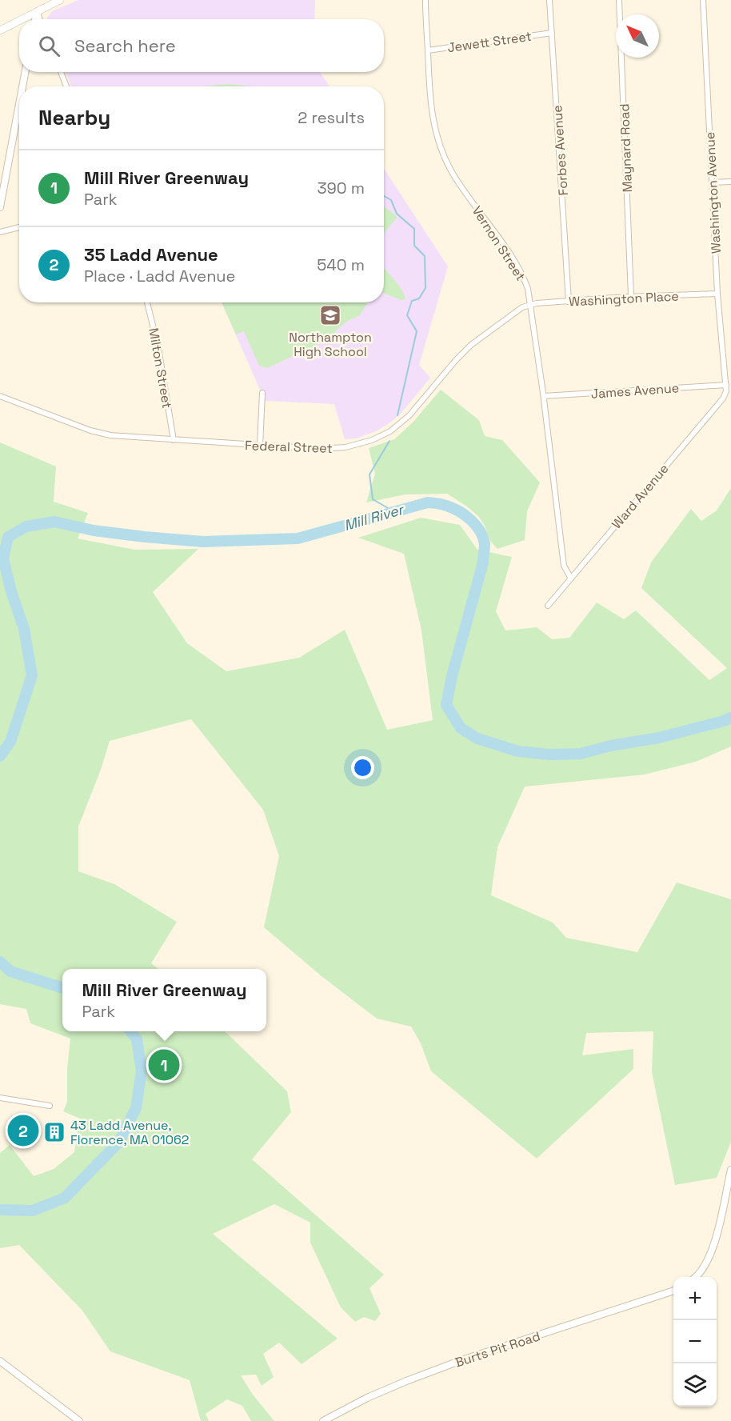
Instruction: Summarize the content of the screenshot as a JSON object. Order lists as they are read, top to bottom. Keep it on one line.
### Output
{"streets":{"street":["Jewett Street","Maynard Road","Forbes Avenue","Washington Avenue","Vernon Street","Washington Place","Milton Street","James Avenue","Federal Street","Ward Avenue","Burts Pit Road"]},"crossings":[["Jewett Street","Forbes Avenue"],["Jewett Street","Vernon Street"],["Maynard Road","Washington Place"],["Forbes Avenue","Washington Place"],["Washington Avenue","Washington Place"],["Washington Avenue","James Avenue"],["Washington Avenue","Ward Avenue"],["Vernon Street","Washington Place"],["Vernon Street","James Avenue"],["Vernon Street","Federal Street"],["Vernon Street","Ward Avenue"],["Washington Place","Federal Street"],["Milton Street","Federal Street"],["James Avenue","Ward Avenue"]],"water":["Mill River"],"places":{"school or university":["Northampton High School"],"building":["43 Ladd Avenue, Florence, MA 01062"]},"north":"top left","page":{"search":"Search here","heading":["Nearby","2 results"],"list":[{"mark":"1","name":"Mill River Greenway","note":"Park","value":"390 m"},{"mark":"2","name":"35 Ladd Avenue","note":"Place · Ladd Avenue","value":"540 m"}],"popup":["Mill River Greenway","Park"],"pins":["1","2"],"map_buttons":["+","−"]}}
